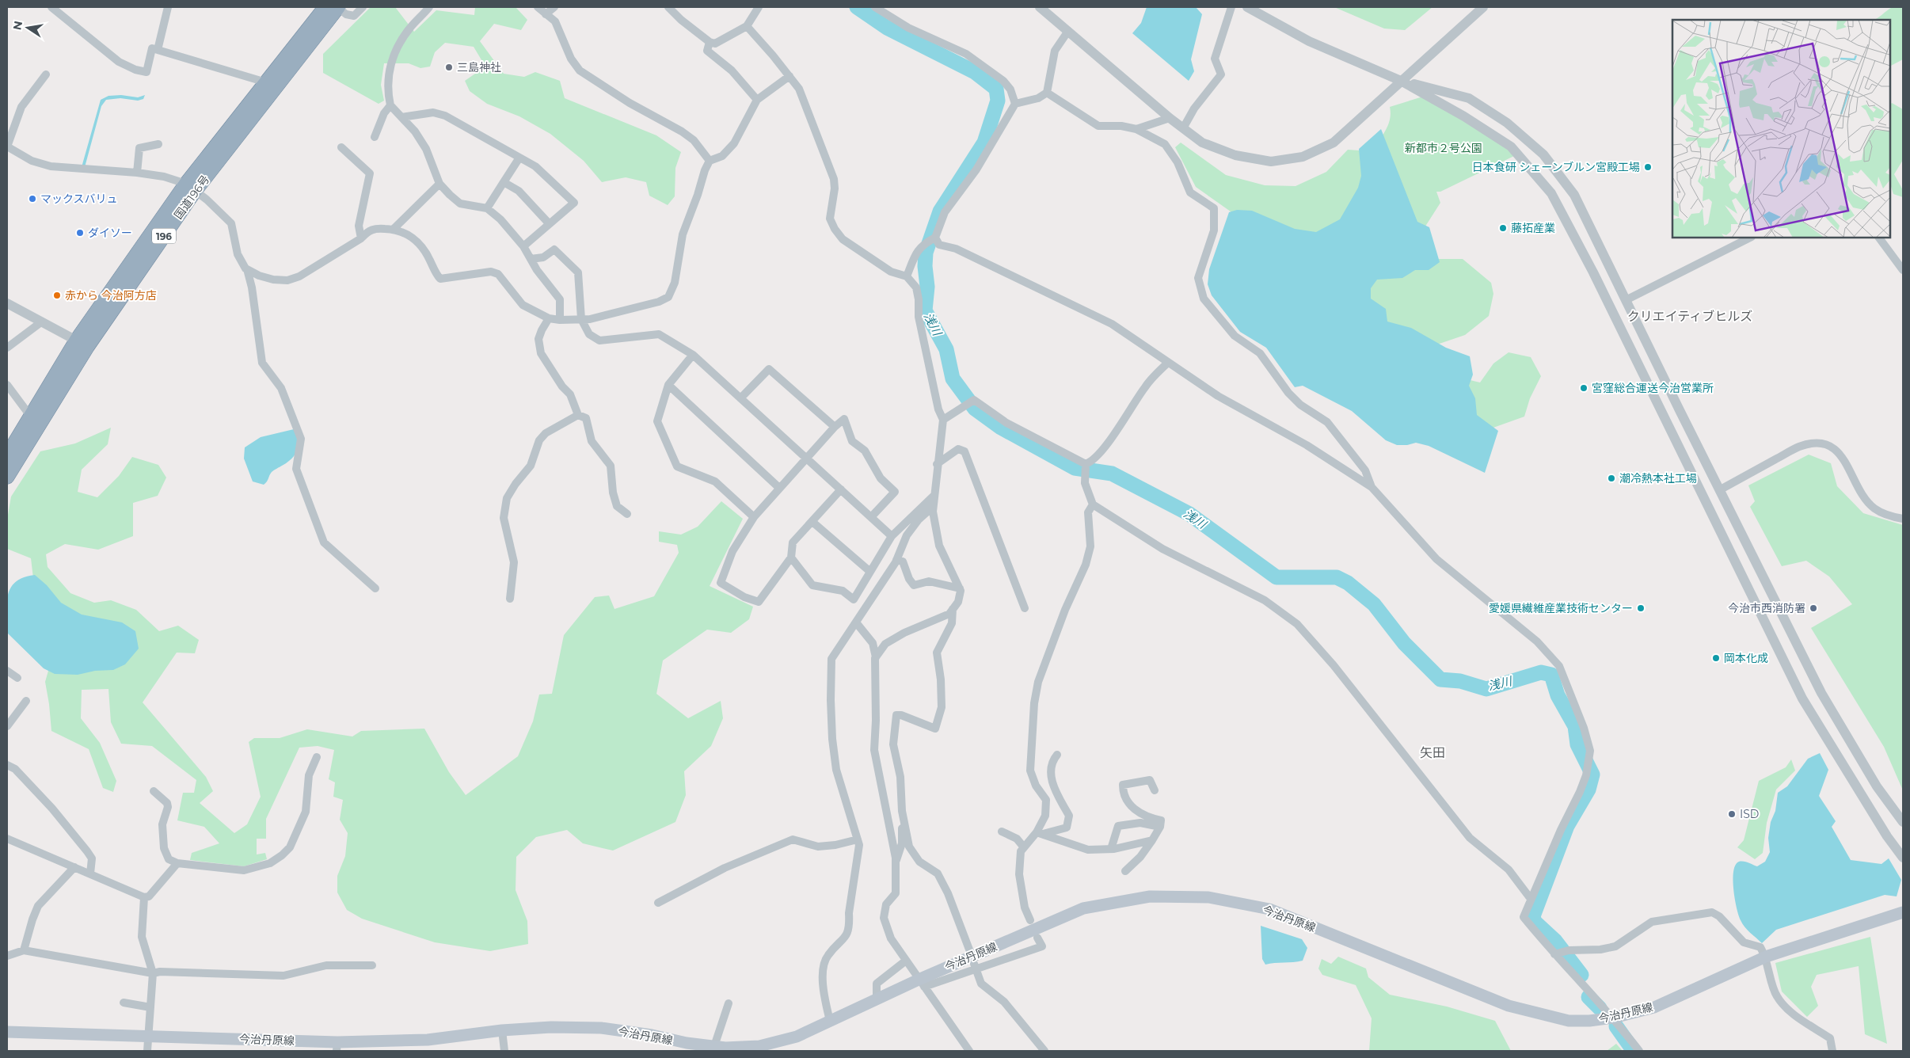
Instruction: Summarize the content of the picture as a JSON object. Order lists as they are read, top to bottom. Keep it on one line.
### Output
{"streets":{"highway":["国道196号","196"],"main road":["今治丹原線"]},"districts":["クリエイティブヒルズ","矢田"],"water":["浅川"],"parks":["新都市２号公園"],"places":["三島神社","日本食研 シェーンブルン宮殿工場","マックスバリュ","藤拓産業","ダイソー","赤から 今治阿方店","宮窪総合運送今治営業所","潮冷熱本社工場","愛媛県繊維産業技術センター","今治市西消防署","岡本化成","ISD"],"north":"left"}
